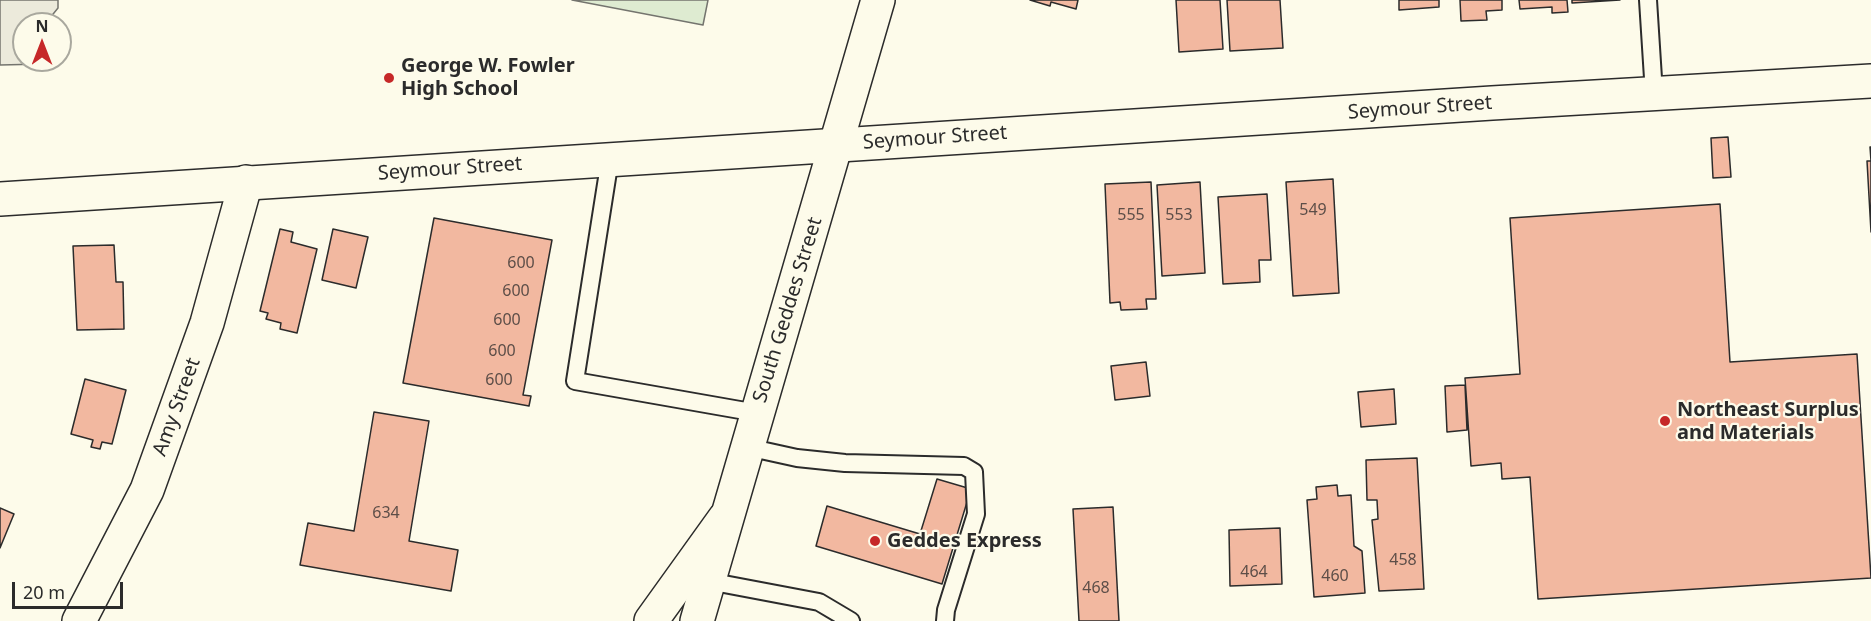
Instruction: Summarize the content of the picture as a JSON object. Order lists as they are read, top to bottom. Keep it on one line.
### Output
{"streets":{"street":["Seymour Street","South Geddes Street","Amy Street"]},"crossings":[["Seymour Street","South Geddes Street"],["Seymour Street","Amy Street"]],"places":["George W. Fowler High School","Northeast Surplus and Materials","Geddes Express"],"house_numbers":["549","555","553","600","600","600","600","600","634","458","464","460","468"],"scale_bar":"20 m","north":"top"}
